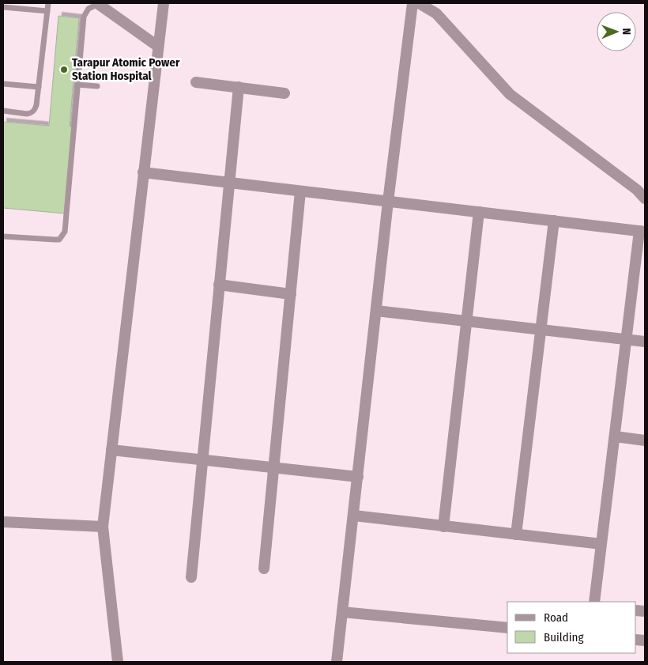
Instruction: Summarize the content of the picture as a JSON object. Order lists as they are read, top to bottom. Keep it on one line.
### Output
{"places":["Tarapur Atomic Power Station Hospital"],"legend":["Road","Building"],"north":"right"}
